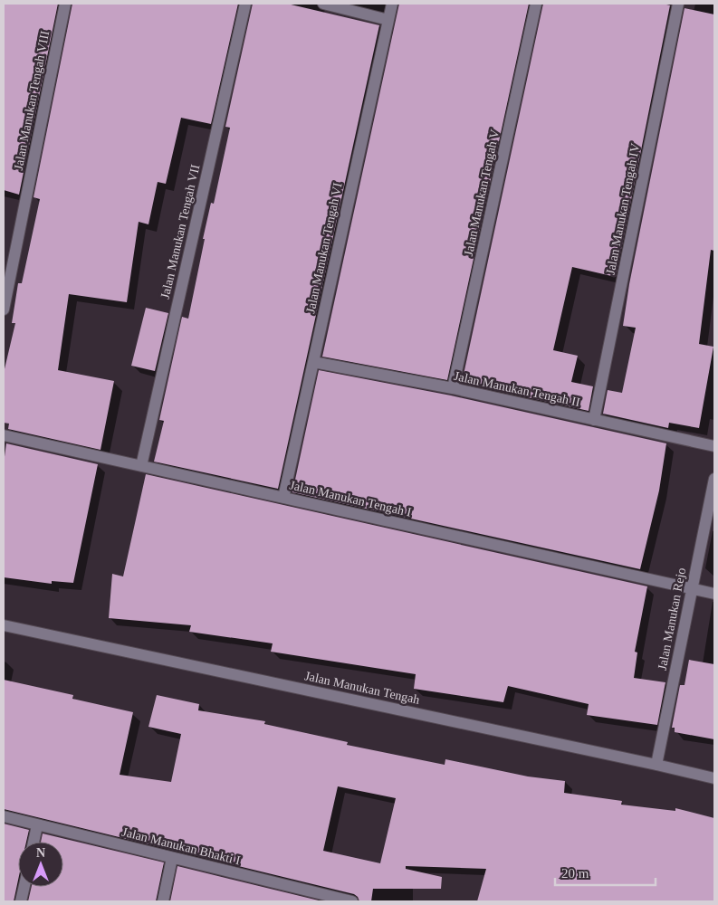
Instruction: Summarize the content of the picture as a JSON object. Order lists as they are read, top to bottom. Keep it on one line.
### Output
{"streets":{"street":["Jalan Manukan Tengah VIII","Jalan Manukan Tengah V","Jalan Manukan Tengah IV","Jalan Manukan Tengah VII","Jalan Manukan Tengah VI","Jalan Manukan Tengah II","Jalan Manukan Tengah I","Jalan Manukan Rejo","Jalan Manukan Tengah","Jalan Manukan Bhakti I"]},"crossings":[["Jalan Manukan Tengah V","Jalan Manukan Tengah II"],["Jalan Manukan Tengah IV","Jalan Manukan Tengah II"],["Jalan Manukan Tengah VII","Jalan Manukan Tengah I"],["Jalan Manukan Tengah VI","Jalan Manukan Tengah II"],["Jalan Manukan Tengah VI","Jalan Manukan Tengah I"],["Jalan Manukan Tengah I","Jalan Manukan Rejo"],["Jalan Manukan Rejo","Jalan Manukan Tengah"]],"scale_bar":"20 m","north":"top"}
